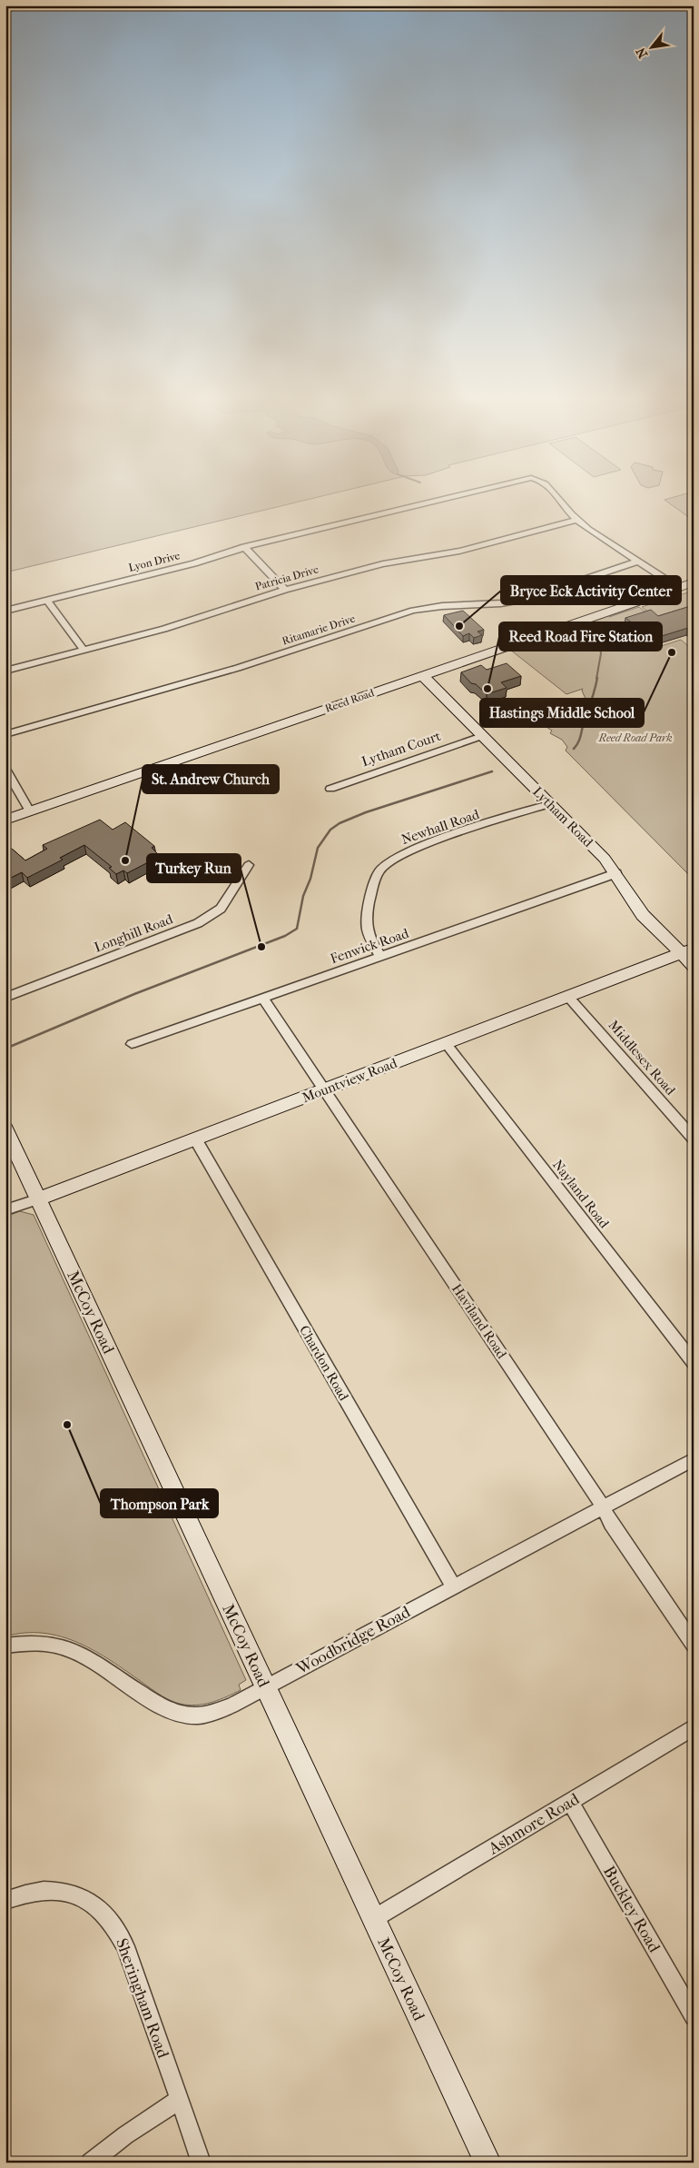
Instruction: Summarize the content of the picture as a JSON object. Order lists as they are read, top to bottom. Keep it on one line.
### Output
{"streets":{"main road":["Reed Road","Lytham Road","Mountview Road","McCoy Road"],"street":["Lyon Drive","Patricia Drive","Ritamarie Drive","Lytham Court","Newhall Road","Longhill Road","Fenwick Road","Middlesex Road","Nayland Road","Haviland Road","Chardon Road","Woodbridge Road","Ashmore Road","Buckley Road","Sheringham Road"]},"crossings":[["Lyon Drive","Patricia Drive"],["Reed Road","Lytham Road"],["Lytham Court","Lytham Road"],["Lytham Road","Newhall Road"],["Lytham Road","Fenwick Road"],["Lytham Road","Mountview Road"],["Newhall Road","Fenwick Road"],["Fenwick Road","Haviland Road"],["Middlesex Road","Mountview Road"],["Mountview Road","Nayland Road"],["Mountview Road","McCoy Road"],["Mountview Road","Haviland Road"],["Mountview Road","Chardon Road"],["McCoy Road","Woodbridge Road"],["McCoy Road","Ashmore Road"],["Haviland Road","Woodbridge Road"],["Chardon Road","Woodbridge Road"],["Ashmore Road","Buckley Road"]],"parks":["Reed Road Park"],"places":["Bryce Eck Activity Center","Hastings Middle School","Reed Road Fire Station","St. Andrew Church","Turkey Run","Thompson Park"],"north":"bottom left"}
